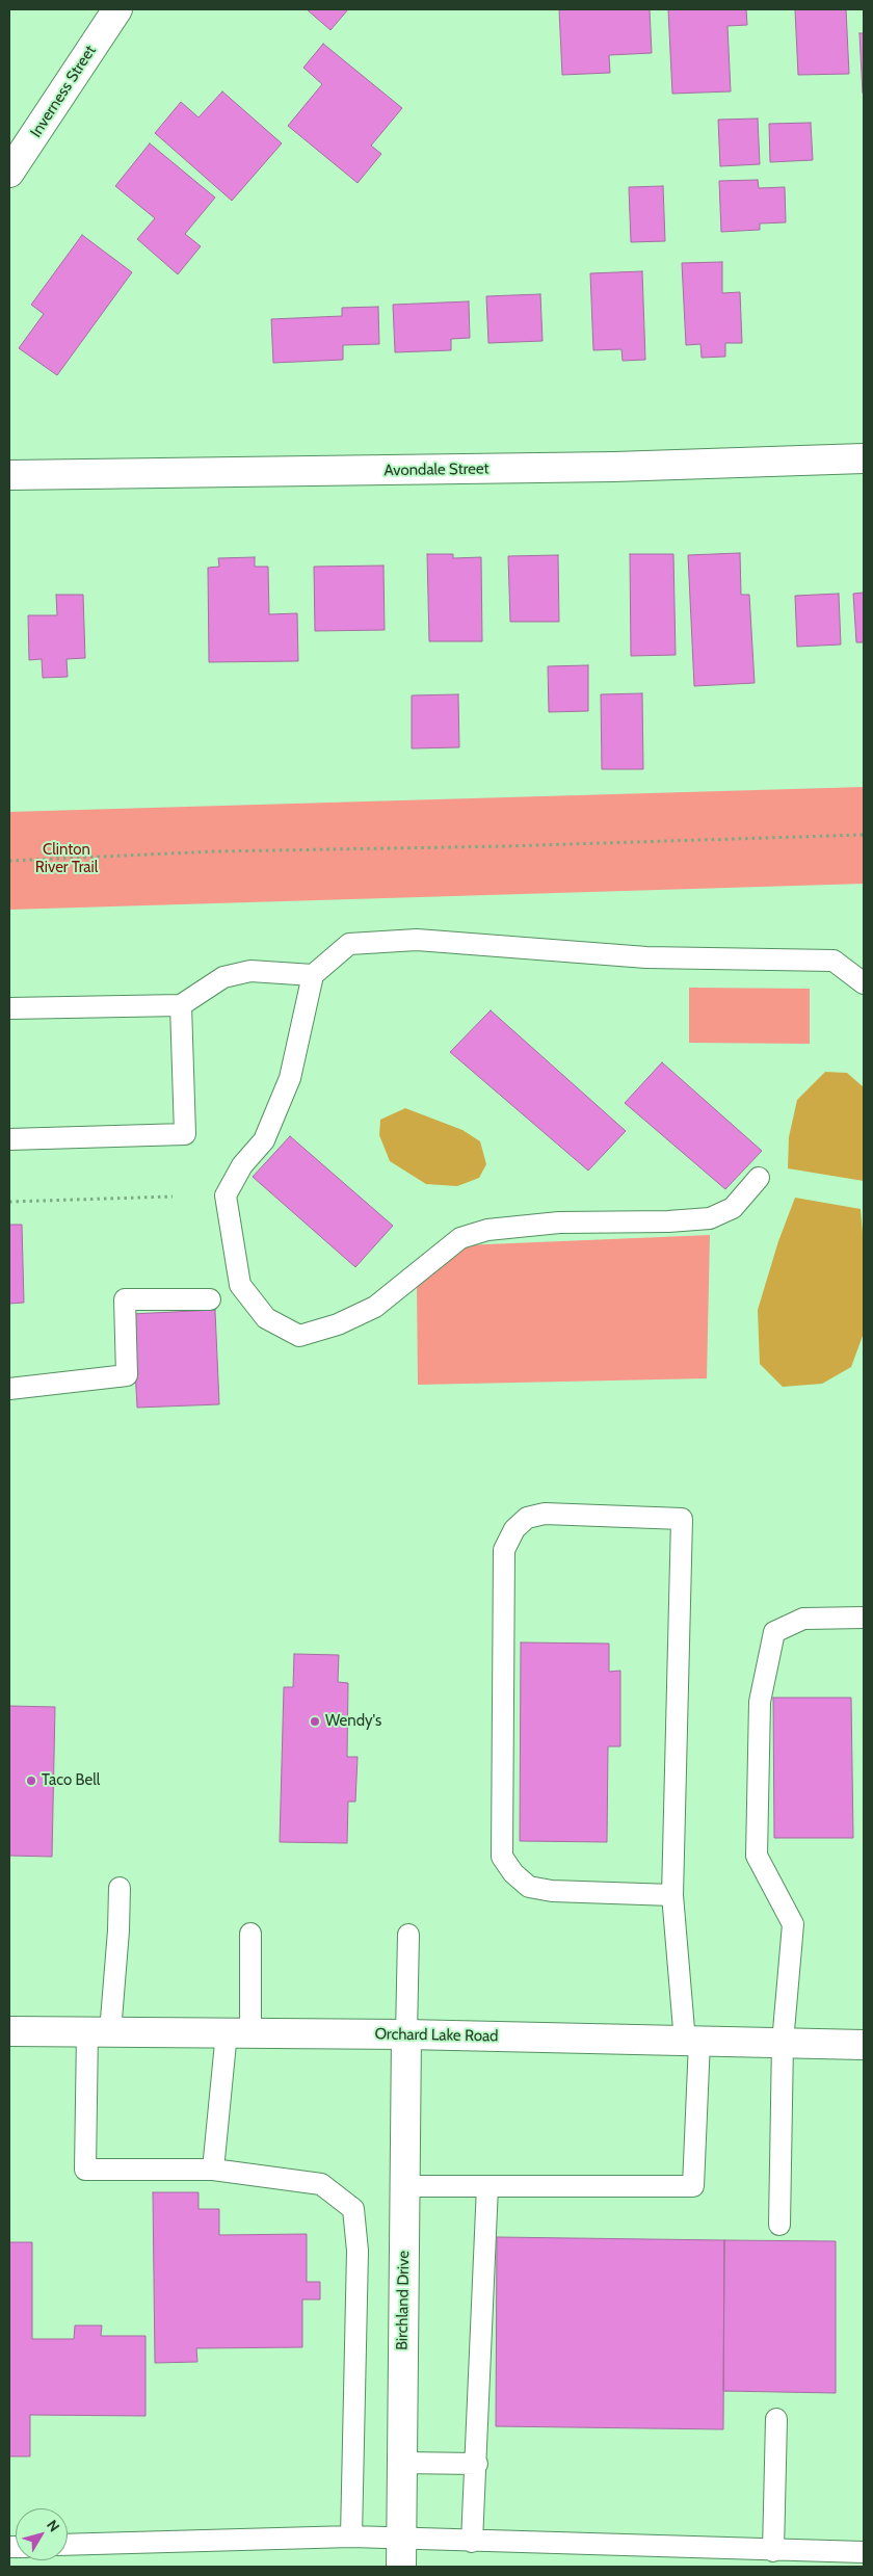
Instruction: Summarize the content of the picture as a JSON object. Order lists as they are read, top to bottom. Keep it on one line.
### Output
{"streets":{"street":["Inverness Street","Avondale Street","Orchard Lake Road","Birchland Drive"]},"crossings":[["Orchard Lake Road","Birchland Drive"]],"parks":["Clinton River Trail"],"places":["Wendy's","Taco Bell"],"north":"top right"}
